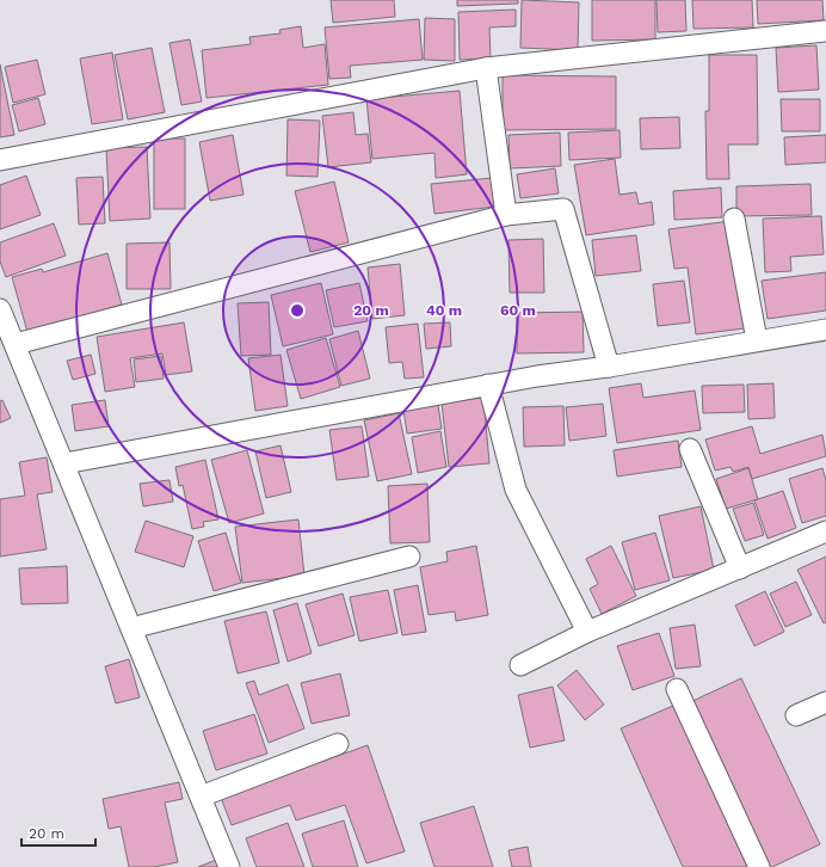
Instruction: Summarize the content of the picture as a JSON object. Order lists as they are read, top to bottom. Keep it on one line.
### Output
{"scale_bar":"20 m","rings":["20 m","40 m","60 m"]}
